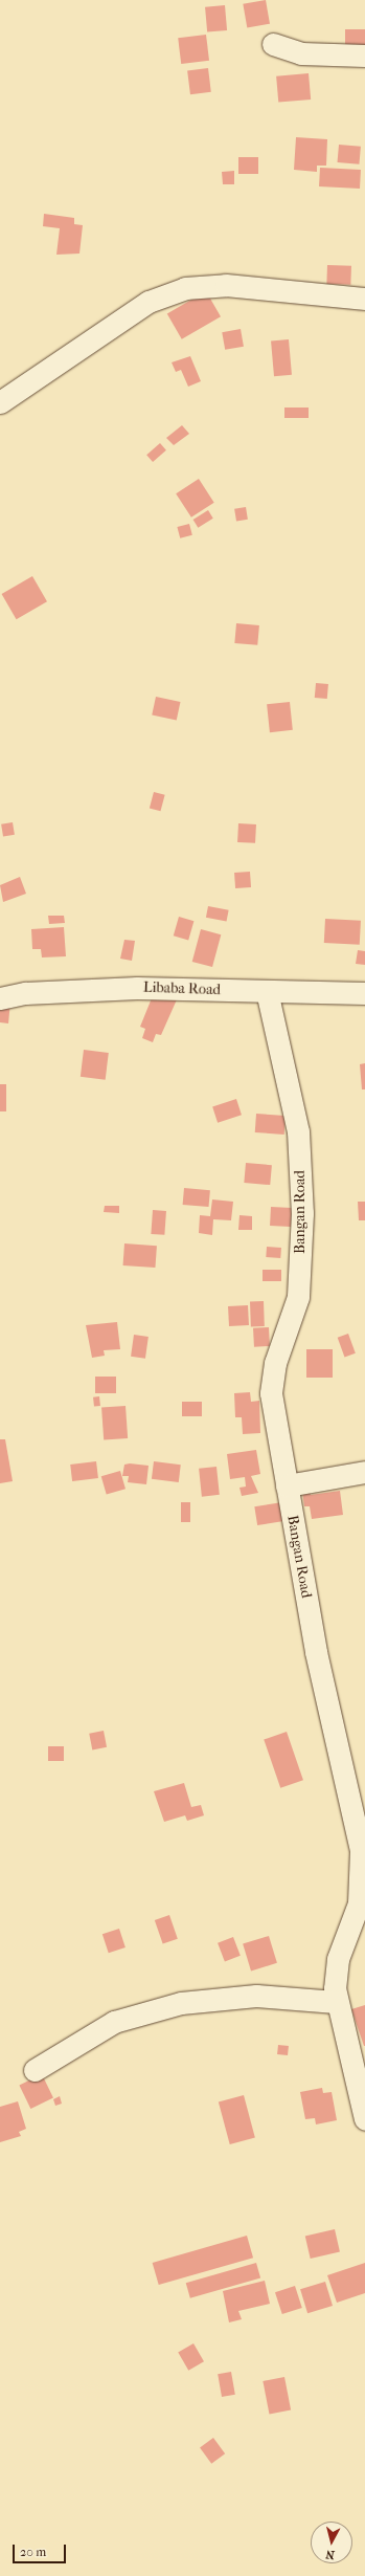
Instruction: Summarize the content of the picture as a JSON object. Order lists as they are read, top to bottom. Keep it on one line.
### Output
{"streets":{"street":["Libaba Road","Bangan Road"]},"crossings":[["Libaba Road","Bangan Road"]],"scale_bar":"20 m","north":"bottom"}
